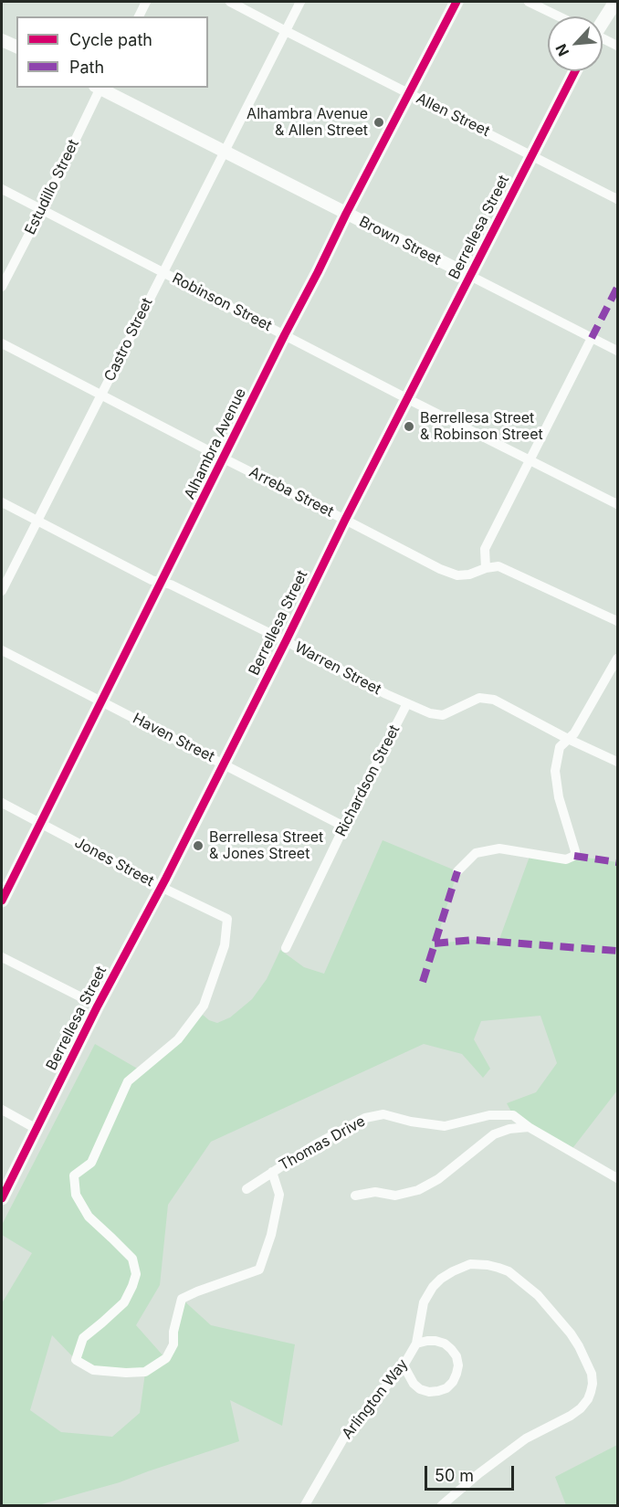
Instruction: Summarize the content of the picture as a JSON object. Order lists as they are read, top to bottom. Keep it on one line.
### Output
{"streets":{"main road":["Berrellesa Street","Alhambra Avenue"],"street":["Allen Street","Estudillo Street","Brown Street","Robinson Street","Castro Street","Arreba Street","Warren Street","Haven Street","Richardson Street","Jones Street","Thomas Drive","Arlington Way"]},"crossings":[["Allen Street","Berrellesa Street"],["Allen Street","Castro Street"],["Allen Street","Alhambra Avenue"],["Estudillo Street","Robinson Street"],["Berrellesa Street","Brown Street"],["Berrellesa Street","Robinson Street"],["Berrellesa Street","Arreba Street"],["Berrellesa Street","Warren Street"],["Berrellesa Street","Haven Street"],["Berrellesa Street","Jones Street"],["Brown Street","Castro Street"],["Brown Street","Alhambra Avenue"],["Robinson Street","Castro Street"],["Robinson Street","Alhambra Avenue"],["Castro Street","Arreba Street"],["Castro Street","Warren Street"],["Alhambra Avenue","Arreba Street"],["Alhambra Avenue","Warren Street"],["Alhambra Avenue","Haven Street"],["Alhambra Avenue","Jones Street"],["Warren Street","Richardson Street"],["Haven Street","Richardson Street"],["Jones Street","Thomas Drive"]],"places":["Alhambra Avenue & Allen Street","Berrellesa Street & Robinson Street","Berrellesa Street & Jones Street"],"legend":["Cycle path","Path"],"scale_bar":"50 m","north":"bottom left"}
